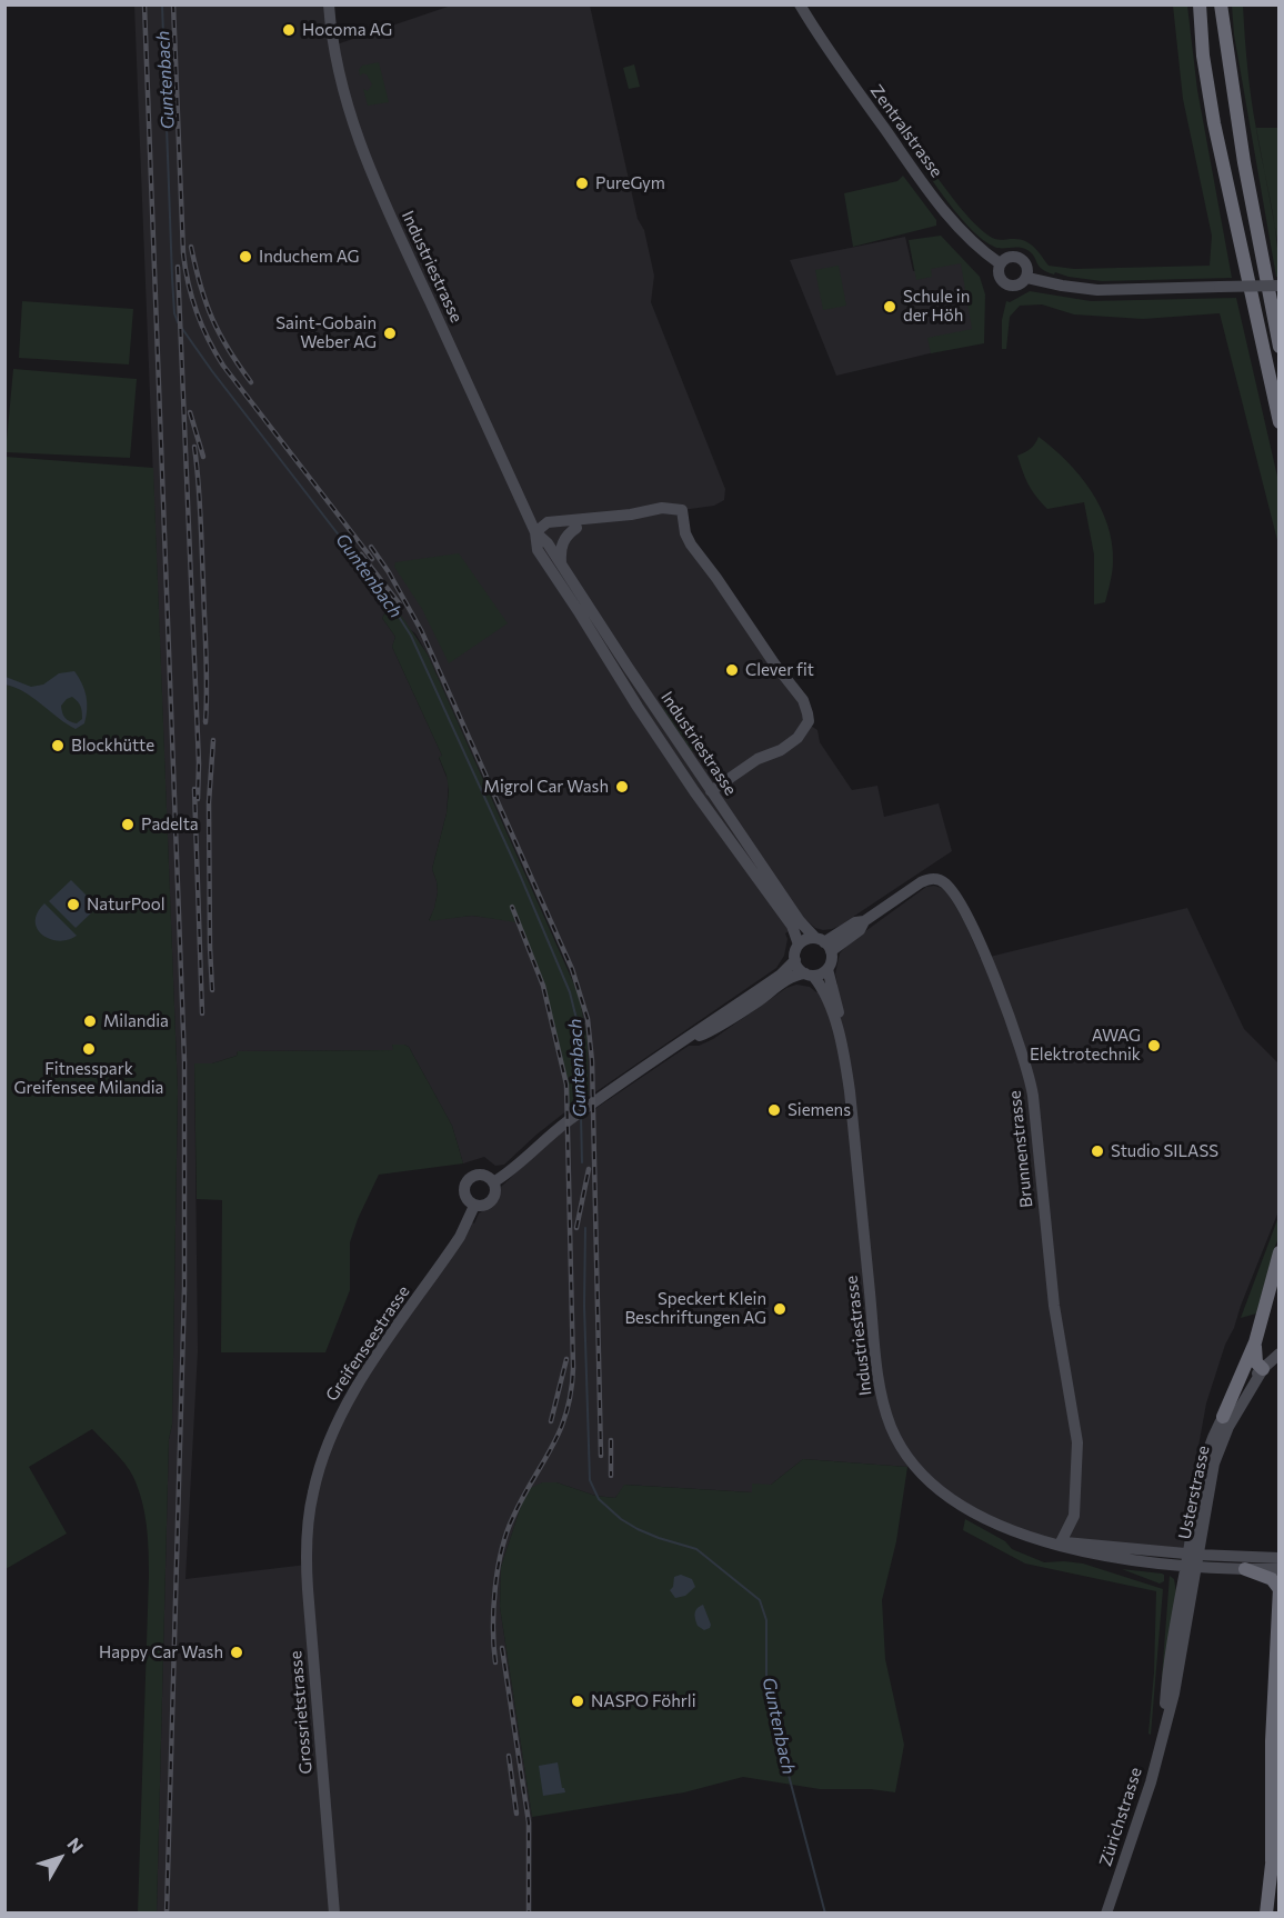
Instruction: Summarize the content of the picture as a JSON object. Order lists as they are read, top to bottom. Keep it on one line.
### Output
{"streets":{"main road":["Zentralstrasse","Industriestrasse","Brunnenstrasse","Greifenseestrasse","Usterstrasse","Grossrietstrasse","Zürichstrasse"]},"crossings":[["Industriestrasse","Brunnenstrasse"],["Industriestrasse","Usterstrasse"],["Industriestrasse","Zürichstrasse"],["Greifenseestrasse","Grossrietstrasse"],["Usterstrasse","Zürichstrasse"]],"water":["Guntenbach"],"places":["Hocoma AG","PureGym","Induchem AG","Schule in der Höh","Saint-Gobain Weber AG","Clever fit","Blockhütte","Migrol Car Wash","Padelta","NaturPool","Milandia","AWAG Elektrotechnik","Fitnesspark Greifensee Milandia","Siemens","Studio SILASS","Speckert Klein Beschriftungen AG","Happy Car Wash","NASPO Föhrli"],"north":"top right"}
